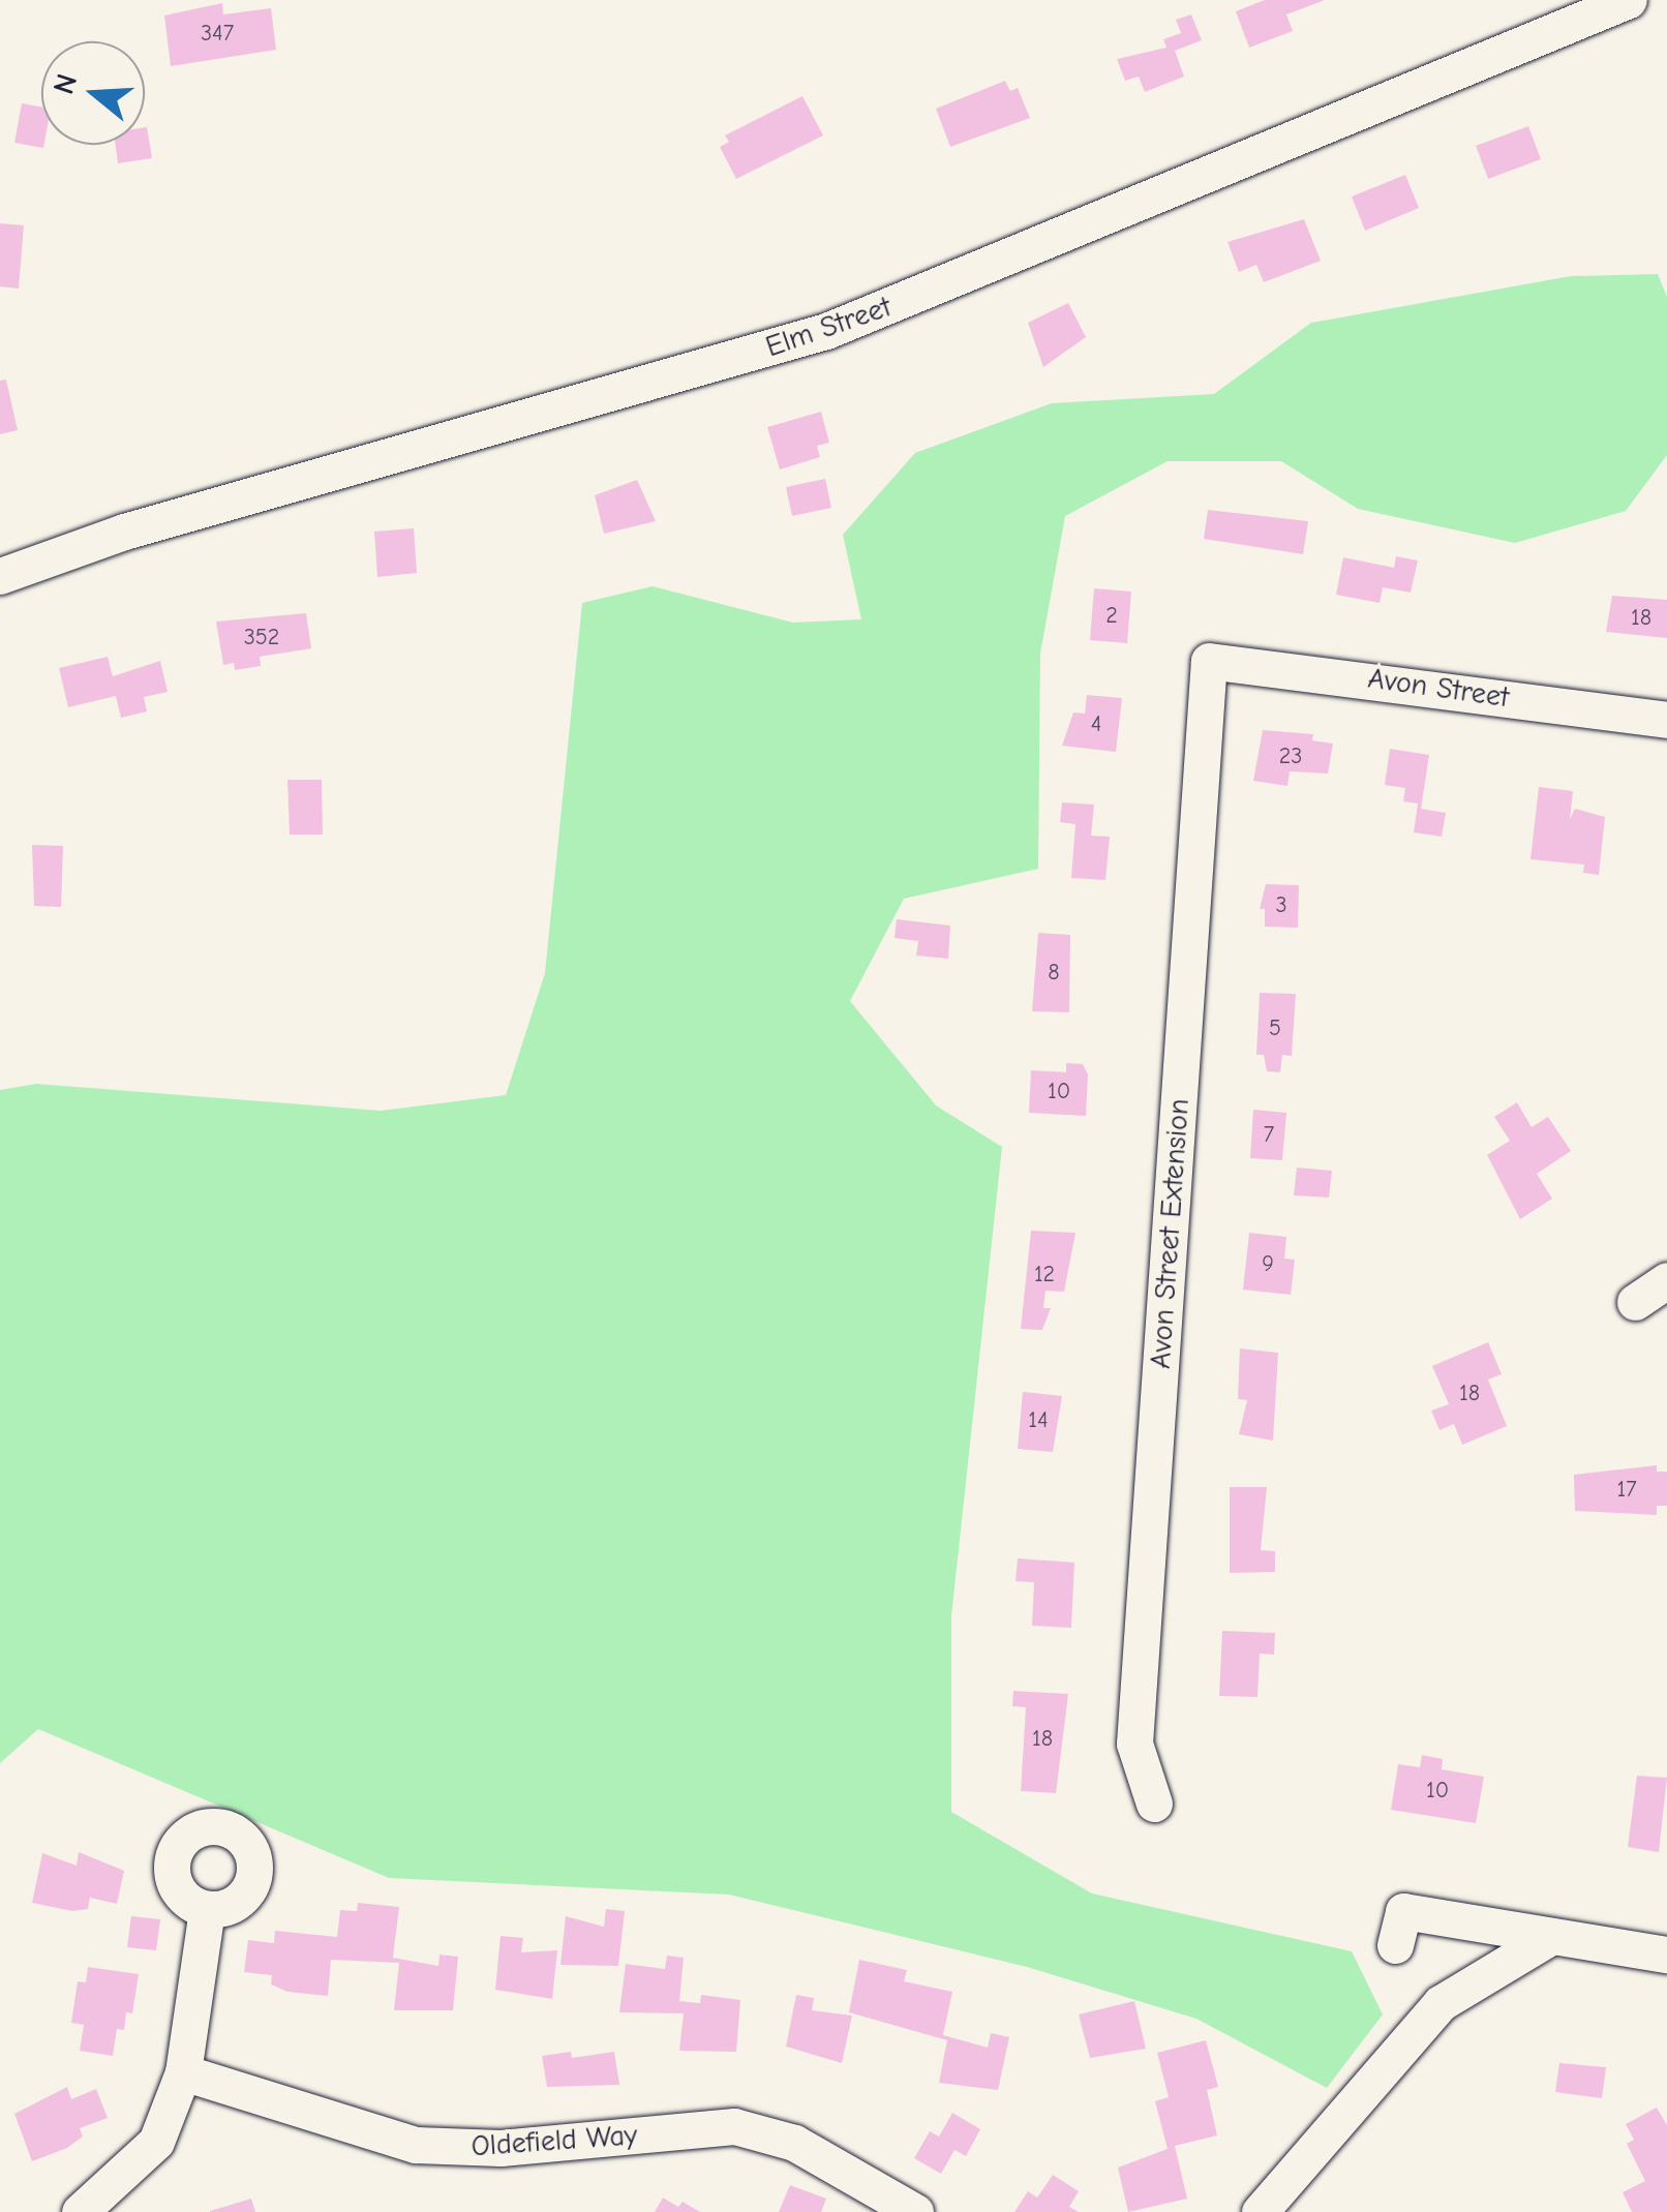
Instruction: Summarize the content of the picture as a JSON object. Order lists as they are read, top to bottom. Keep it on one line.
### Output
{"streets":{"street":["Elm Street","Avon Street","Avon Street Extension","Oldefield Way"]},"crossings":[["Avon Street","Avon Street Extension"]],"house_numbers":["347","2","18","352","4","23","3","8","5","10","7","9","12","18","14","17","18","10"],"north":"left"}
